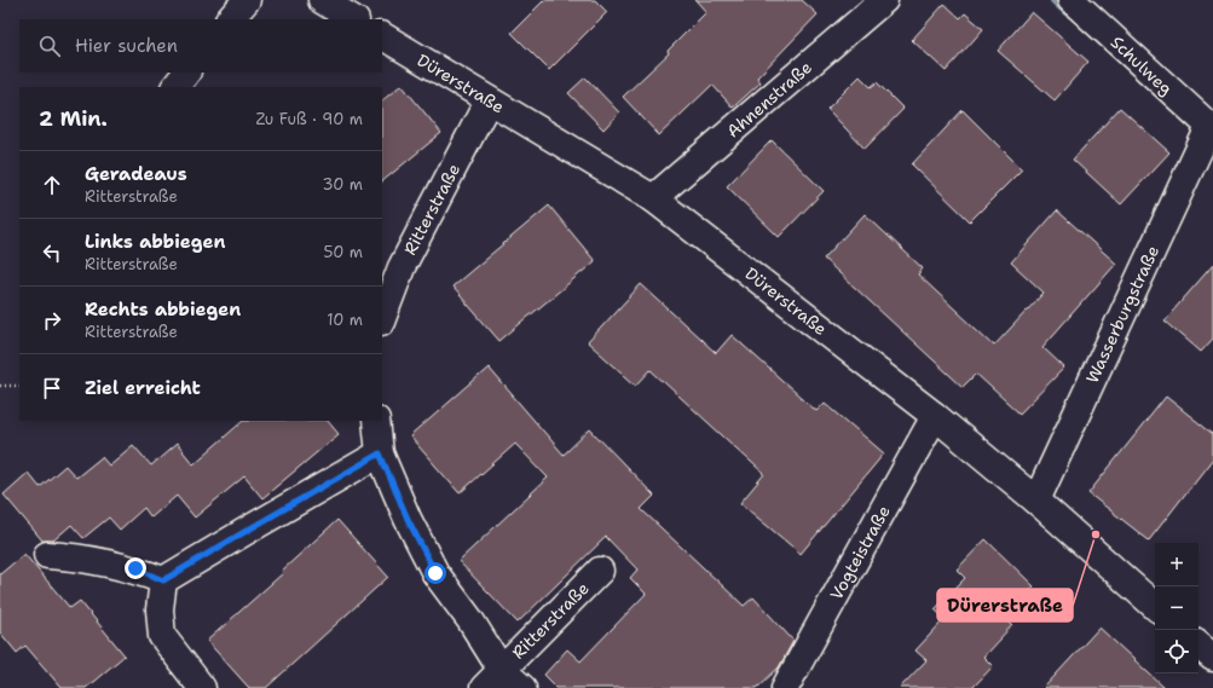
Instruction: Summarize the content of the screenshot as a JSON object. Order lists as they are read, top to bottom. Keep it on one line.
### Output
{"streets":{"street":["Schulweg","Dürerstraße","Ahnenstraße","Ritterstraße","Wasserburgstraße","Vogteistraße"]},"crossings":[["Schulweg","Wasserburgstraße"],["Dürerstraße","Ahnenstraße"],["Dürerstraße","Ritterstraße"],["Dürerstraße","Wasserburgstraße"],["Dürerstraße","Vogteistraße"]],"places":["Dürerstraße"],"page":{"search":"Hier suchen","heading":["2 Min.","Zu Fuß · 90 m"],"list":[["Geradeaus","Ritterstraße","30 m"],["Links abbiegen","Ritterstraße","50 m"],["Rechts abbiegen","Ritterstraße","10 m"],"Ziel erreicht"],"map_buttons":["+","−"]}}
